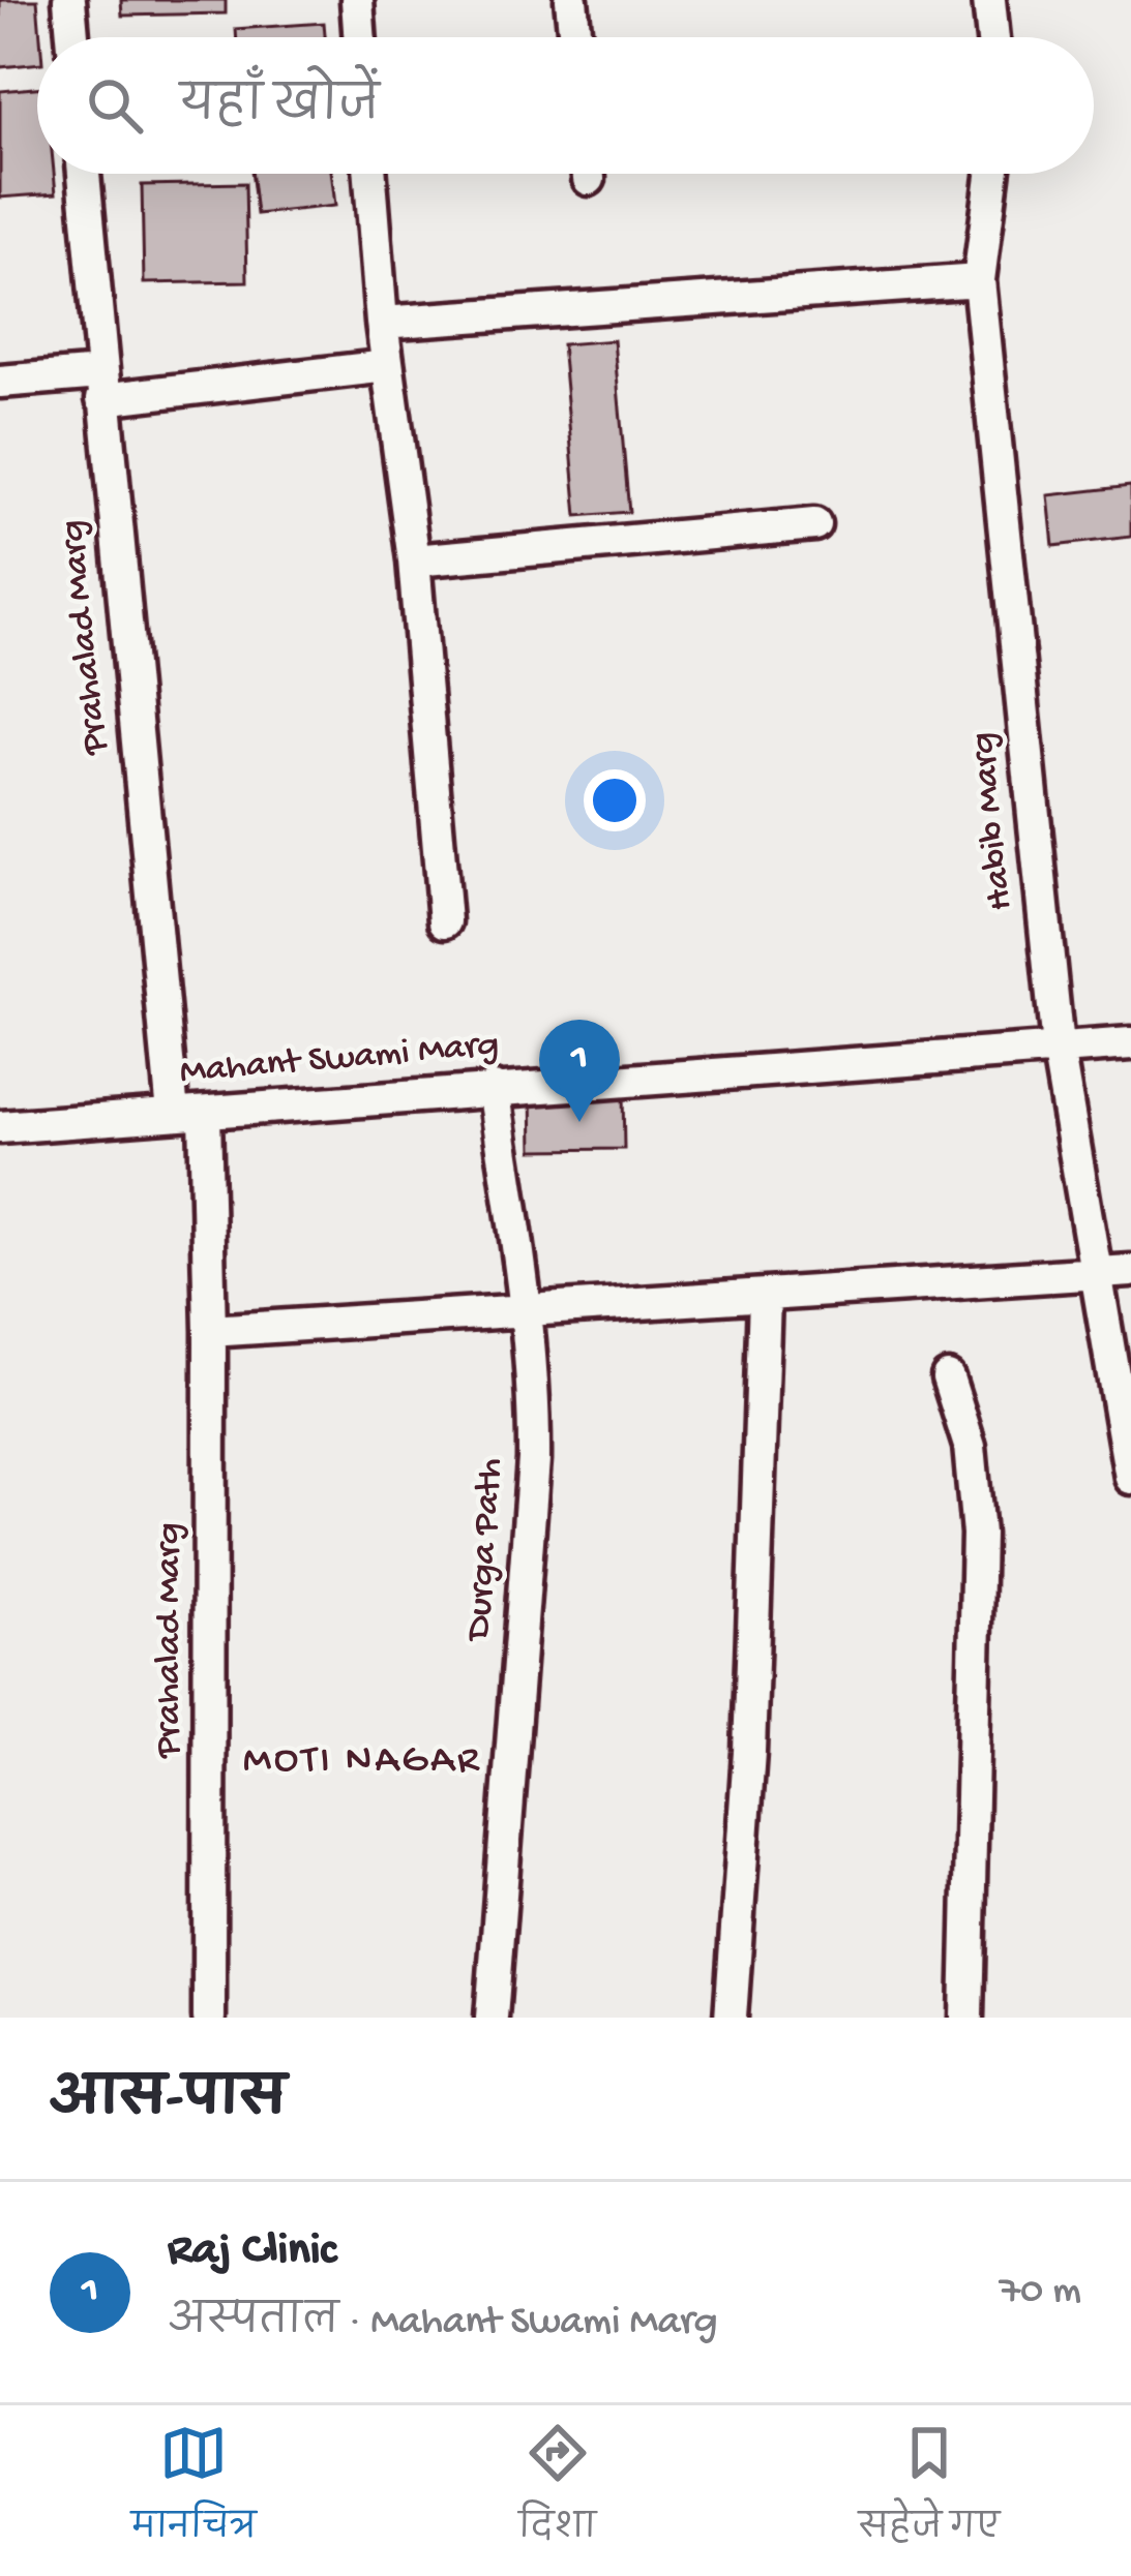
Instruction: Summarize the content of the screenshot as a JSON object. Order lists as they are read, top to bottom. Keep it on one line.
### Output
{"streets":{"street":["Prahalad Marg","Habib Marg","Mahant Swami Marg","Durga Path"]},"crossings":[["Prahalad Marg","Mahant Swami Marg"],["Habib Marg","Mahant Swami Marg"],["Mahant Swami Marg","Durga Path"]],"districts":["MOTI NAGAR"],"page":{"search":"यहाँ खोजें","pins":"1","heading":"आस-पास","list":[{"mark":"1","name":"Raj Clinic","note":"अस्पताल · Mahant Swami Marg","value":"70 m"}],"nav":["मानचित्र","दिशा","सहेजे गए"]}}
